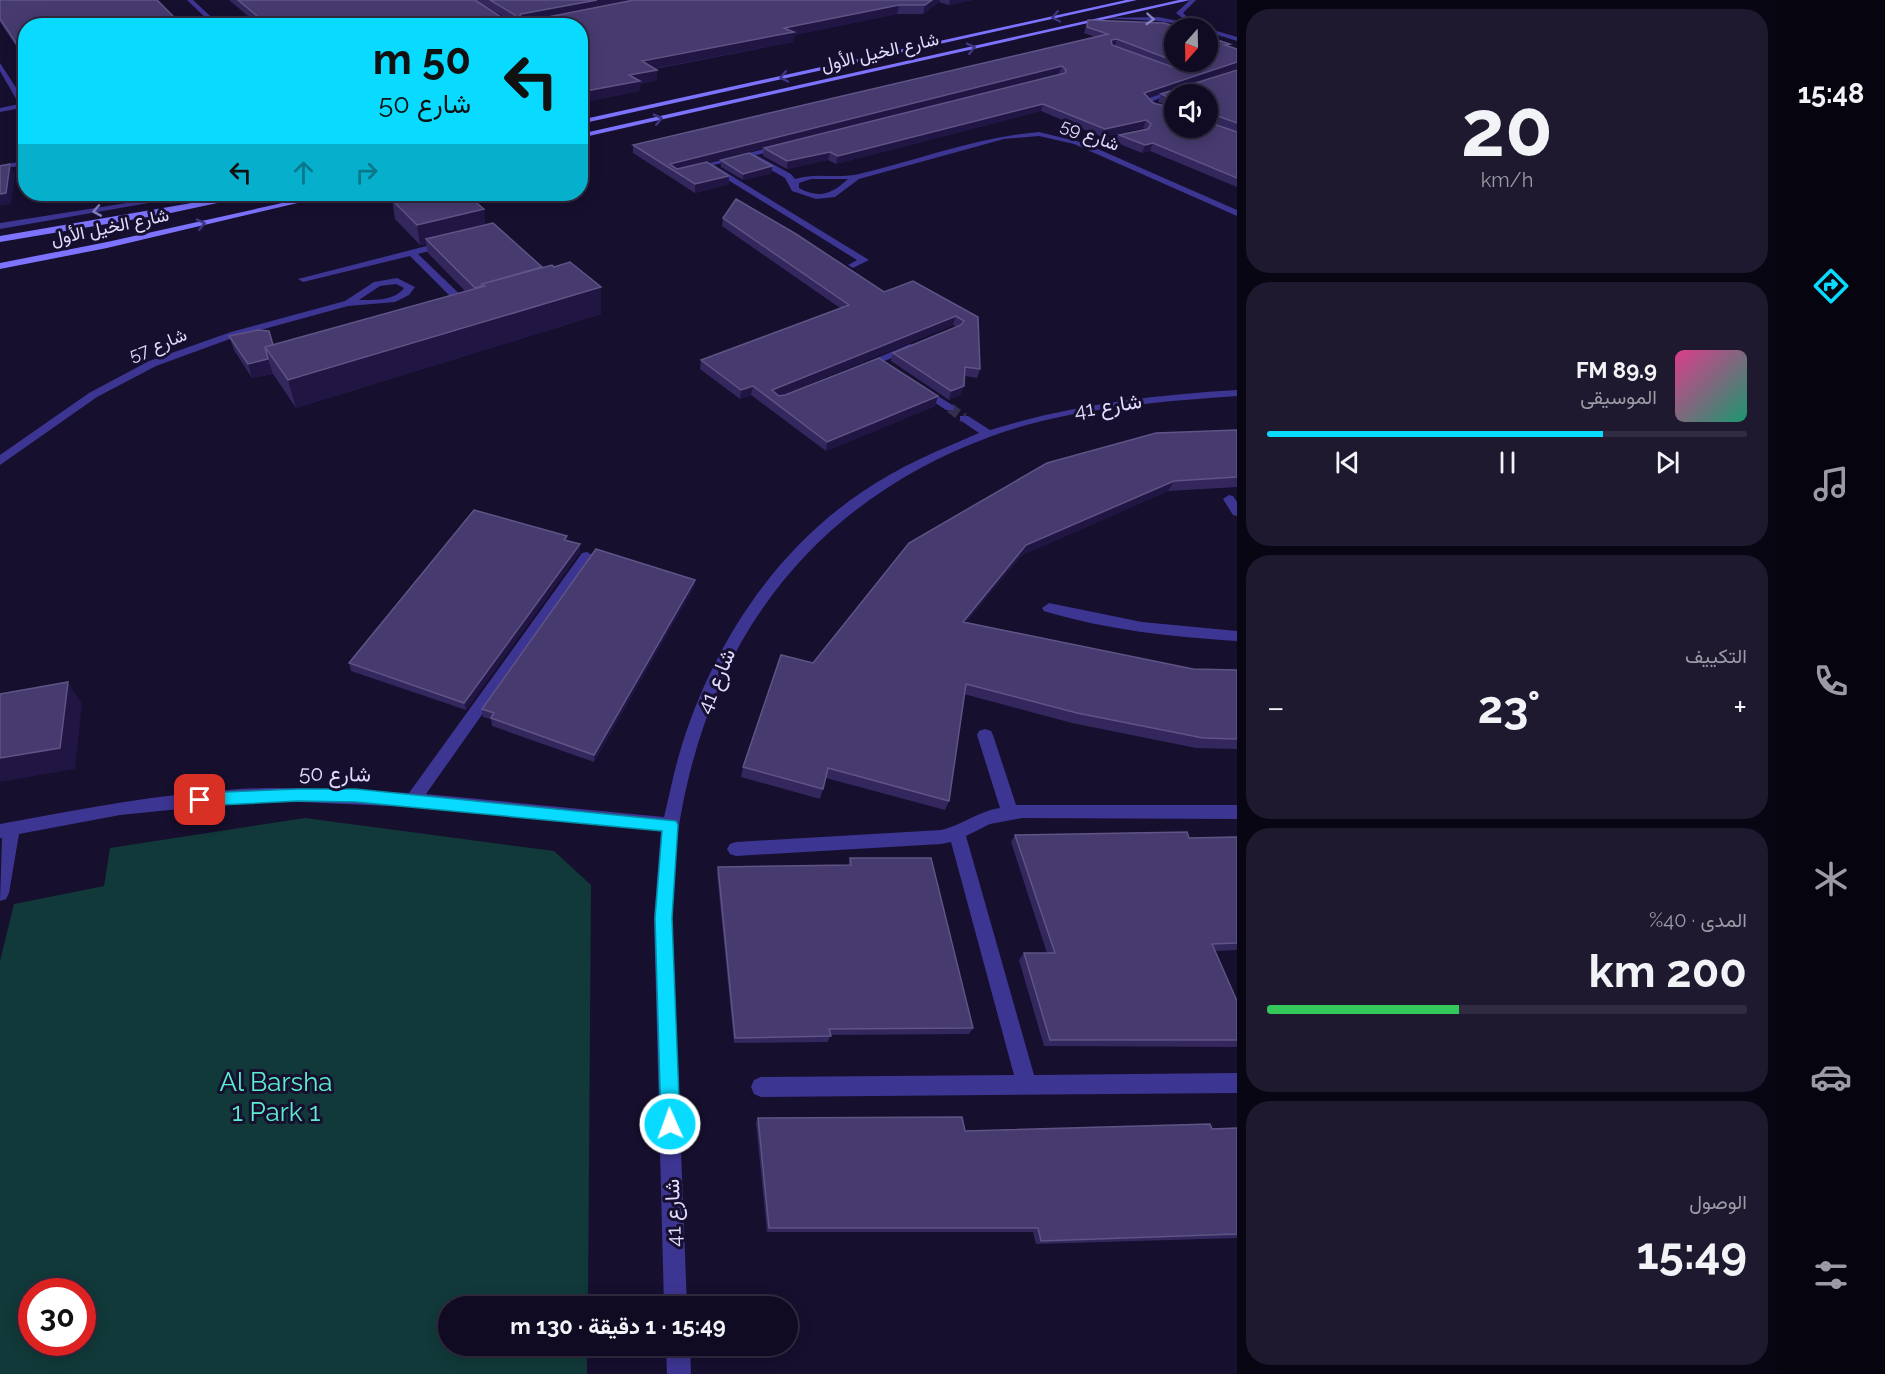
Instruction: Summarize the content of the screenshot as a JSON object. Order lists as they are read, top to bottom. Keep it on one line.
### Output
{"streets":{"main road":["شارع الخيل الأول"],"street":["شارع 59","شارع 57","شارع 41","شارع 50"]},"crossings":[["شارع 41","شارع 50"]],"parks":["Al Barsha 1 Park 1"],"north":"bottom","page":{"tabs":"15:48","tile":[["20","km/h"],"التكييف",["المدى · 40%","200 km"],["الوصول","15:49"]],"turn":["50 m","شارع 50"],"song":["89.9 FM","الموسيقى"],"heat":["−","23°","+"],"limit":"30","trip":"15:49 · 1 دقيقة · 130 m"}}
